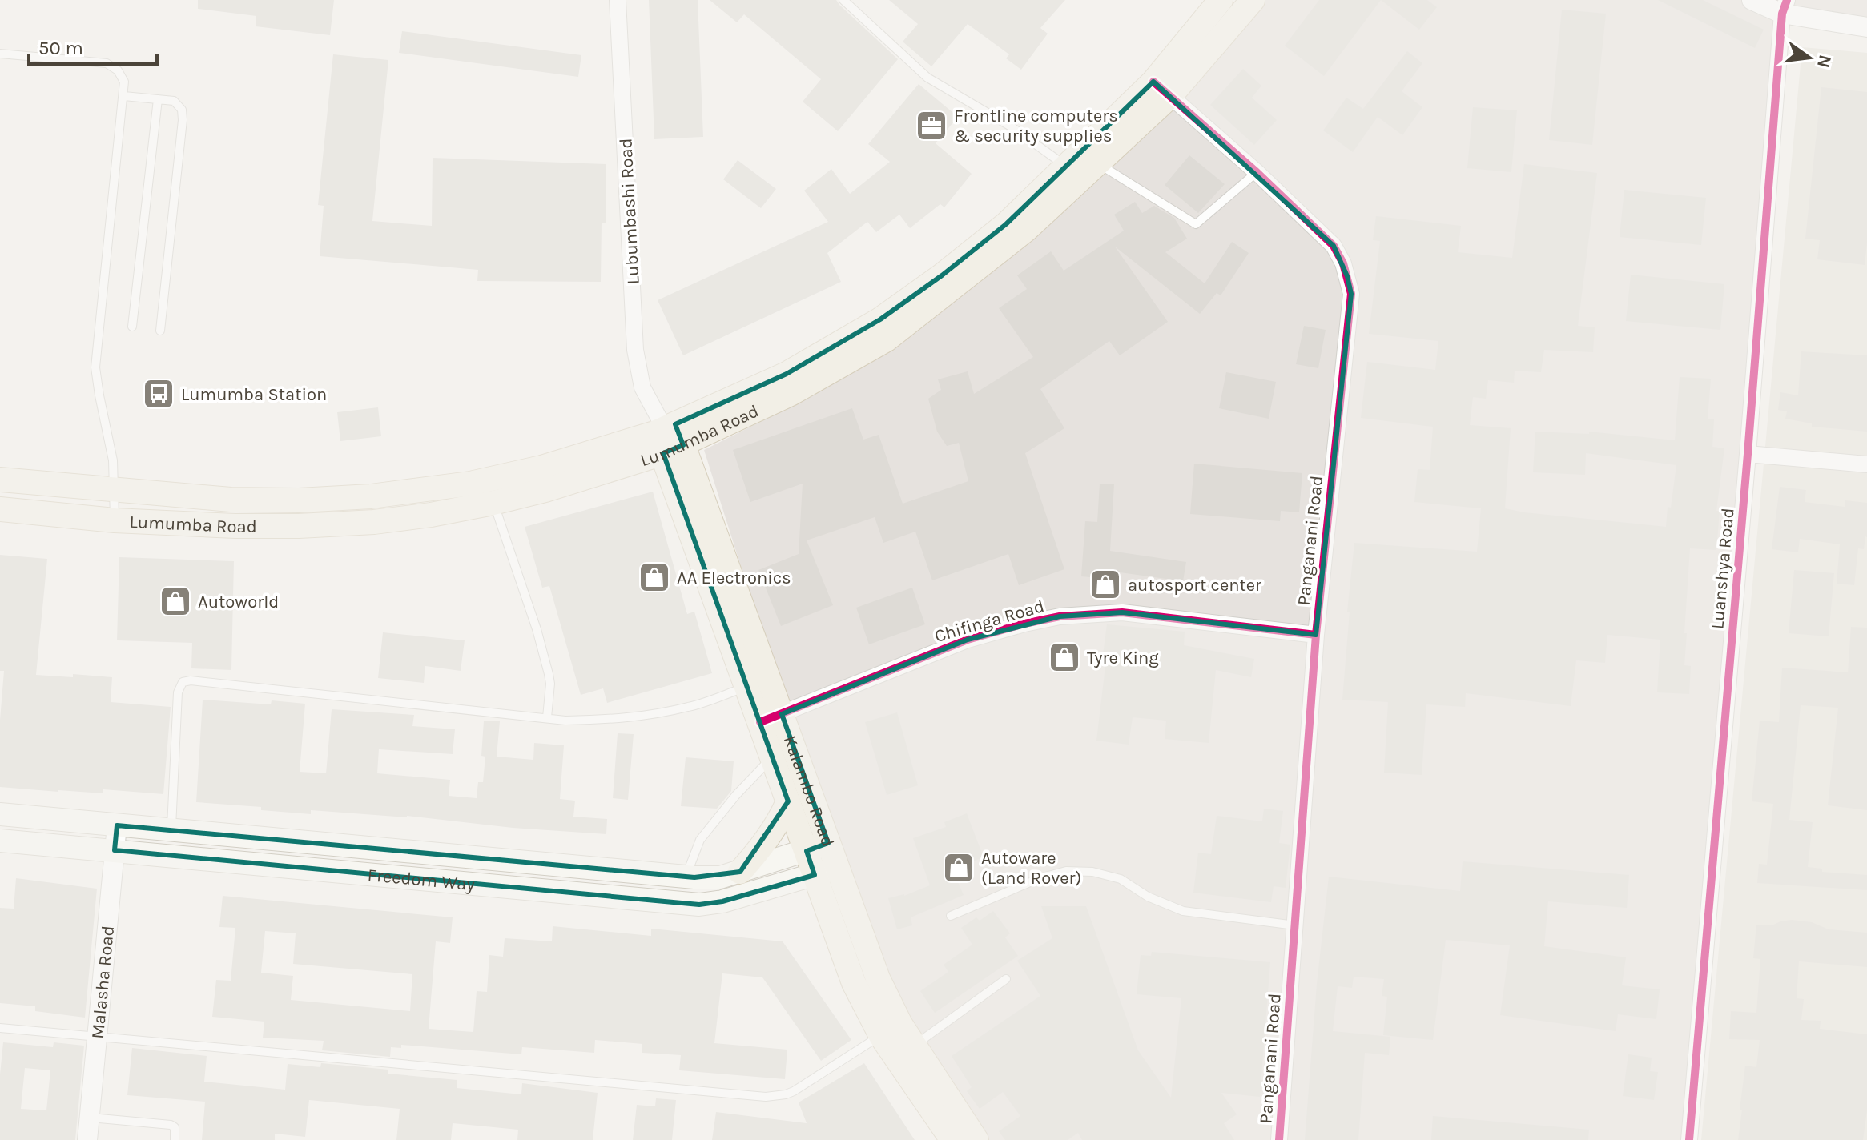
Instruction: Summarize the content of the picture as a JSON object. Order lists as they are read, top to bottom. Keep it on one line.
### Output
{"streets":{"main road":["Lumumba Road","Kalambo Road","Freedom Way"],"street":["Lubumbashi Road","Panganani Road","Luanshya Road","Chifinga Road","Malasha Road"]},"crossings":[["Lubumbashi Road","Lumumba Road"],["Lubumbashi Road","Kalambo Road"],["Lumumba Road","Panganani Road"],["Lumumba Road","Kalambo Road"],["Panganani Road","Chifinga Road"],["Chifinga Road","Kalambo Road"],["Kalambo Road","Freedom Way"],["Freedom Way","Malasha Road"]],"places":{"office":["Frontline computers & security supplies"],"bus stop":["Lumumba Station"],"shop":["AA Electronics","autosport center","Autoworld","Tyre King","Autoware (Land Rover)"]},"scale_bar":"50 m","north":"right"}
